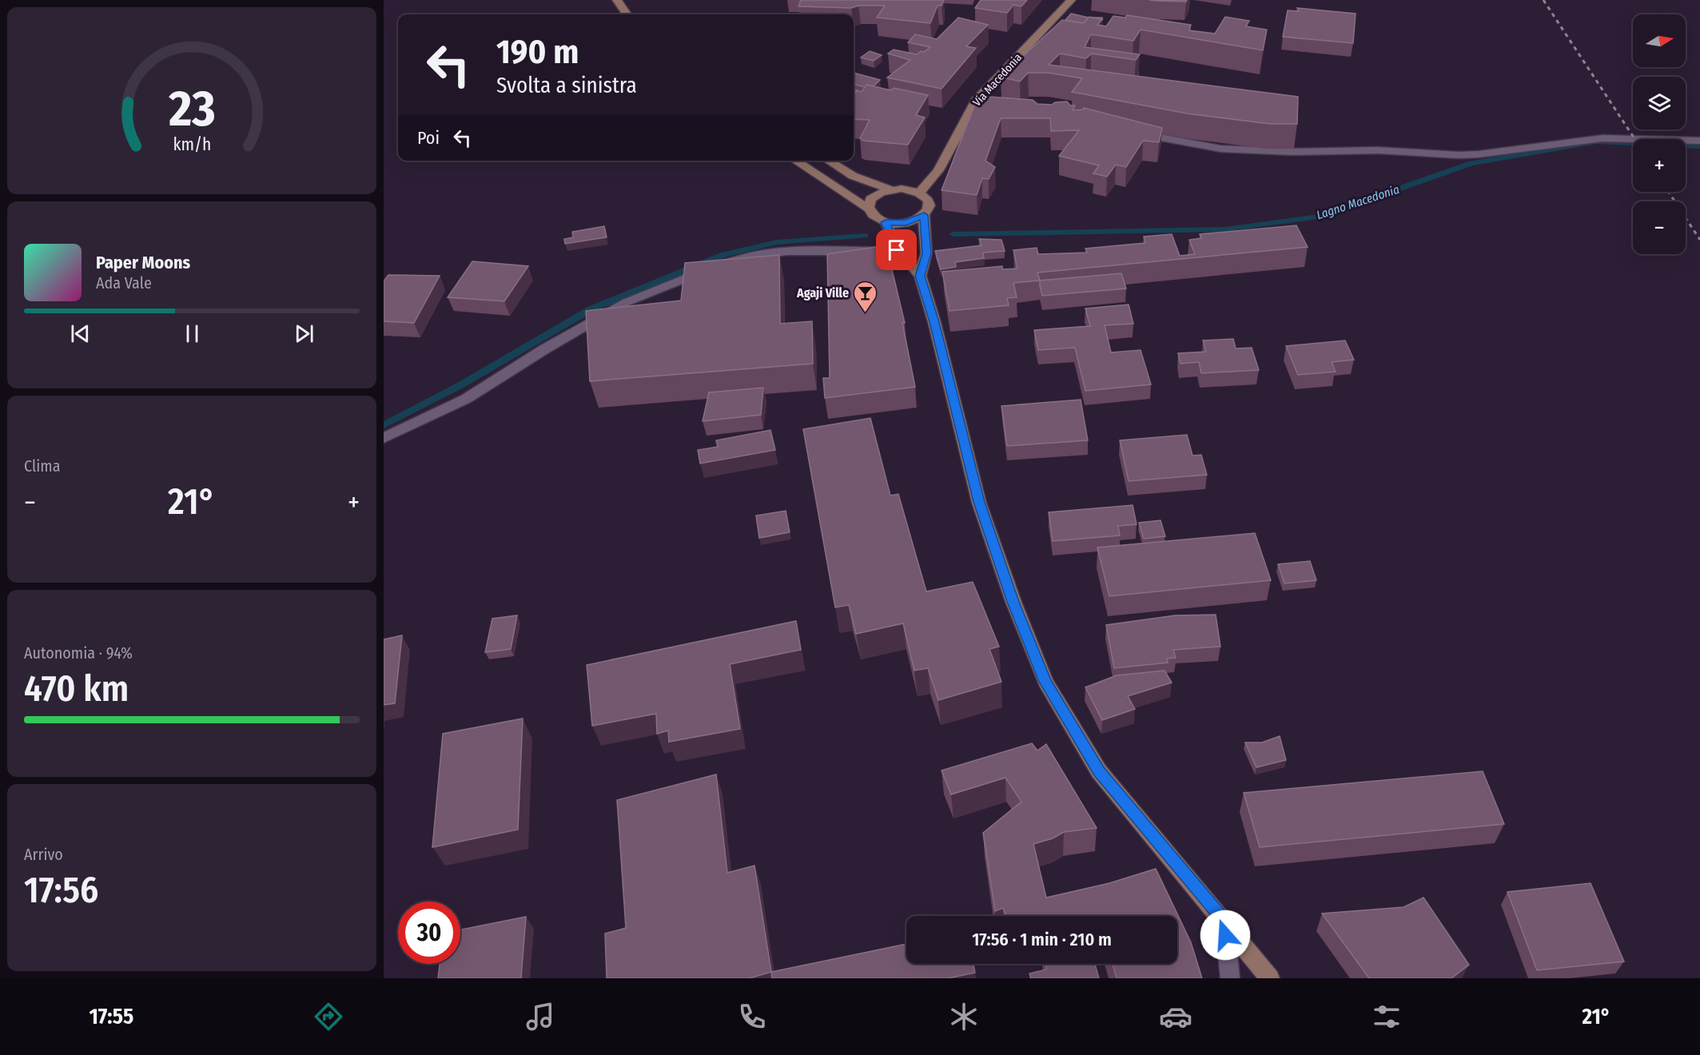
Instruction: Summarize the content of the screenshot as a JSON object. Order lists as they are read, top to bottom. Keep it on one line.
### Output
{"streets":{"main road":["Via Macedonia"]},"water":["Lagno Macedonia"],"places":{"bar":["Agaji Ville"]},"north":"right","page":{"map_buttons":["+","−"],"turn":["190 m","Svolta a sinistra"],"then":"Poi","song":["Paper Moons","Ada Vale"],"tile":["Clima",["Autonomia · 94%","470 km"],["Arrivo","17:56"]],"heat":["−","21°","+"],"limit":"30","trip":"17:56 · 1 min · 210 m","tabs":["17:55","21°"],"gauge":["23","km/h"]}}
